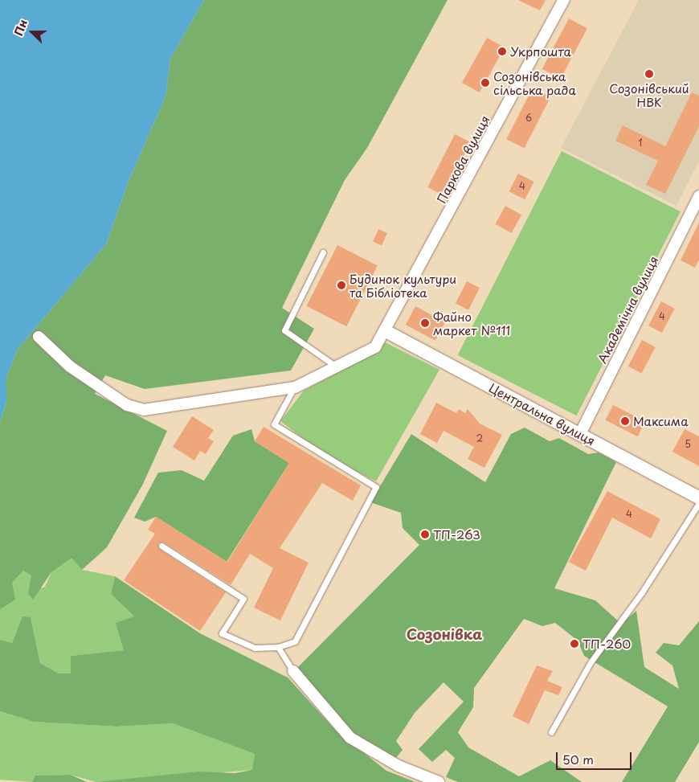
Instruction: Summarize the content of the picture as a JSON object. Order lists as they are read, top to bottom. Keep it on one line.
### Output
{"streets":{"street":["Паркова вулиця","Академічна вулиця","Центральна вулиця"]},"crossings":[["Паркова вулиця","Центральна вулиця"],["Академічна вулиця","Центральна вулиця"]],"districts":["Созонівка"],"places":["Укрпошта","Созонівський НВК","Созонівська сільська рада","Будинок культури та Бібліотека","Файно маркет №111","Максима","ТП-263","ТП-260"],"house_numbers":["6","1","4","4","2","5","4"],"scale_bar":"50 m","north":"left"}
